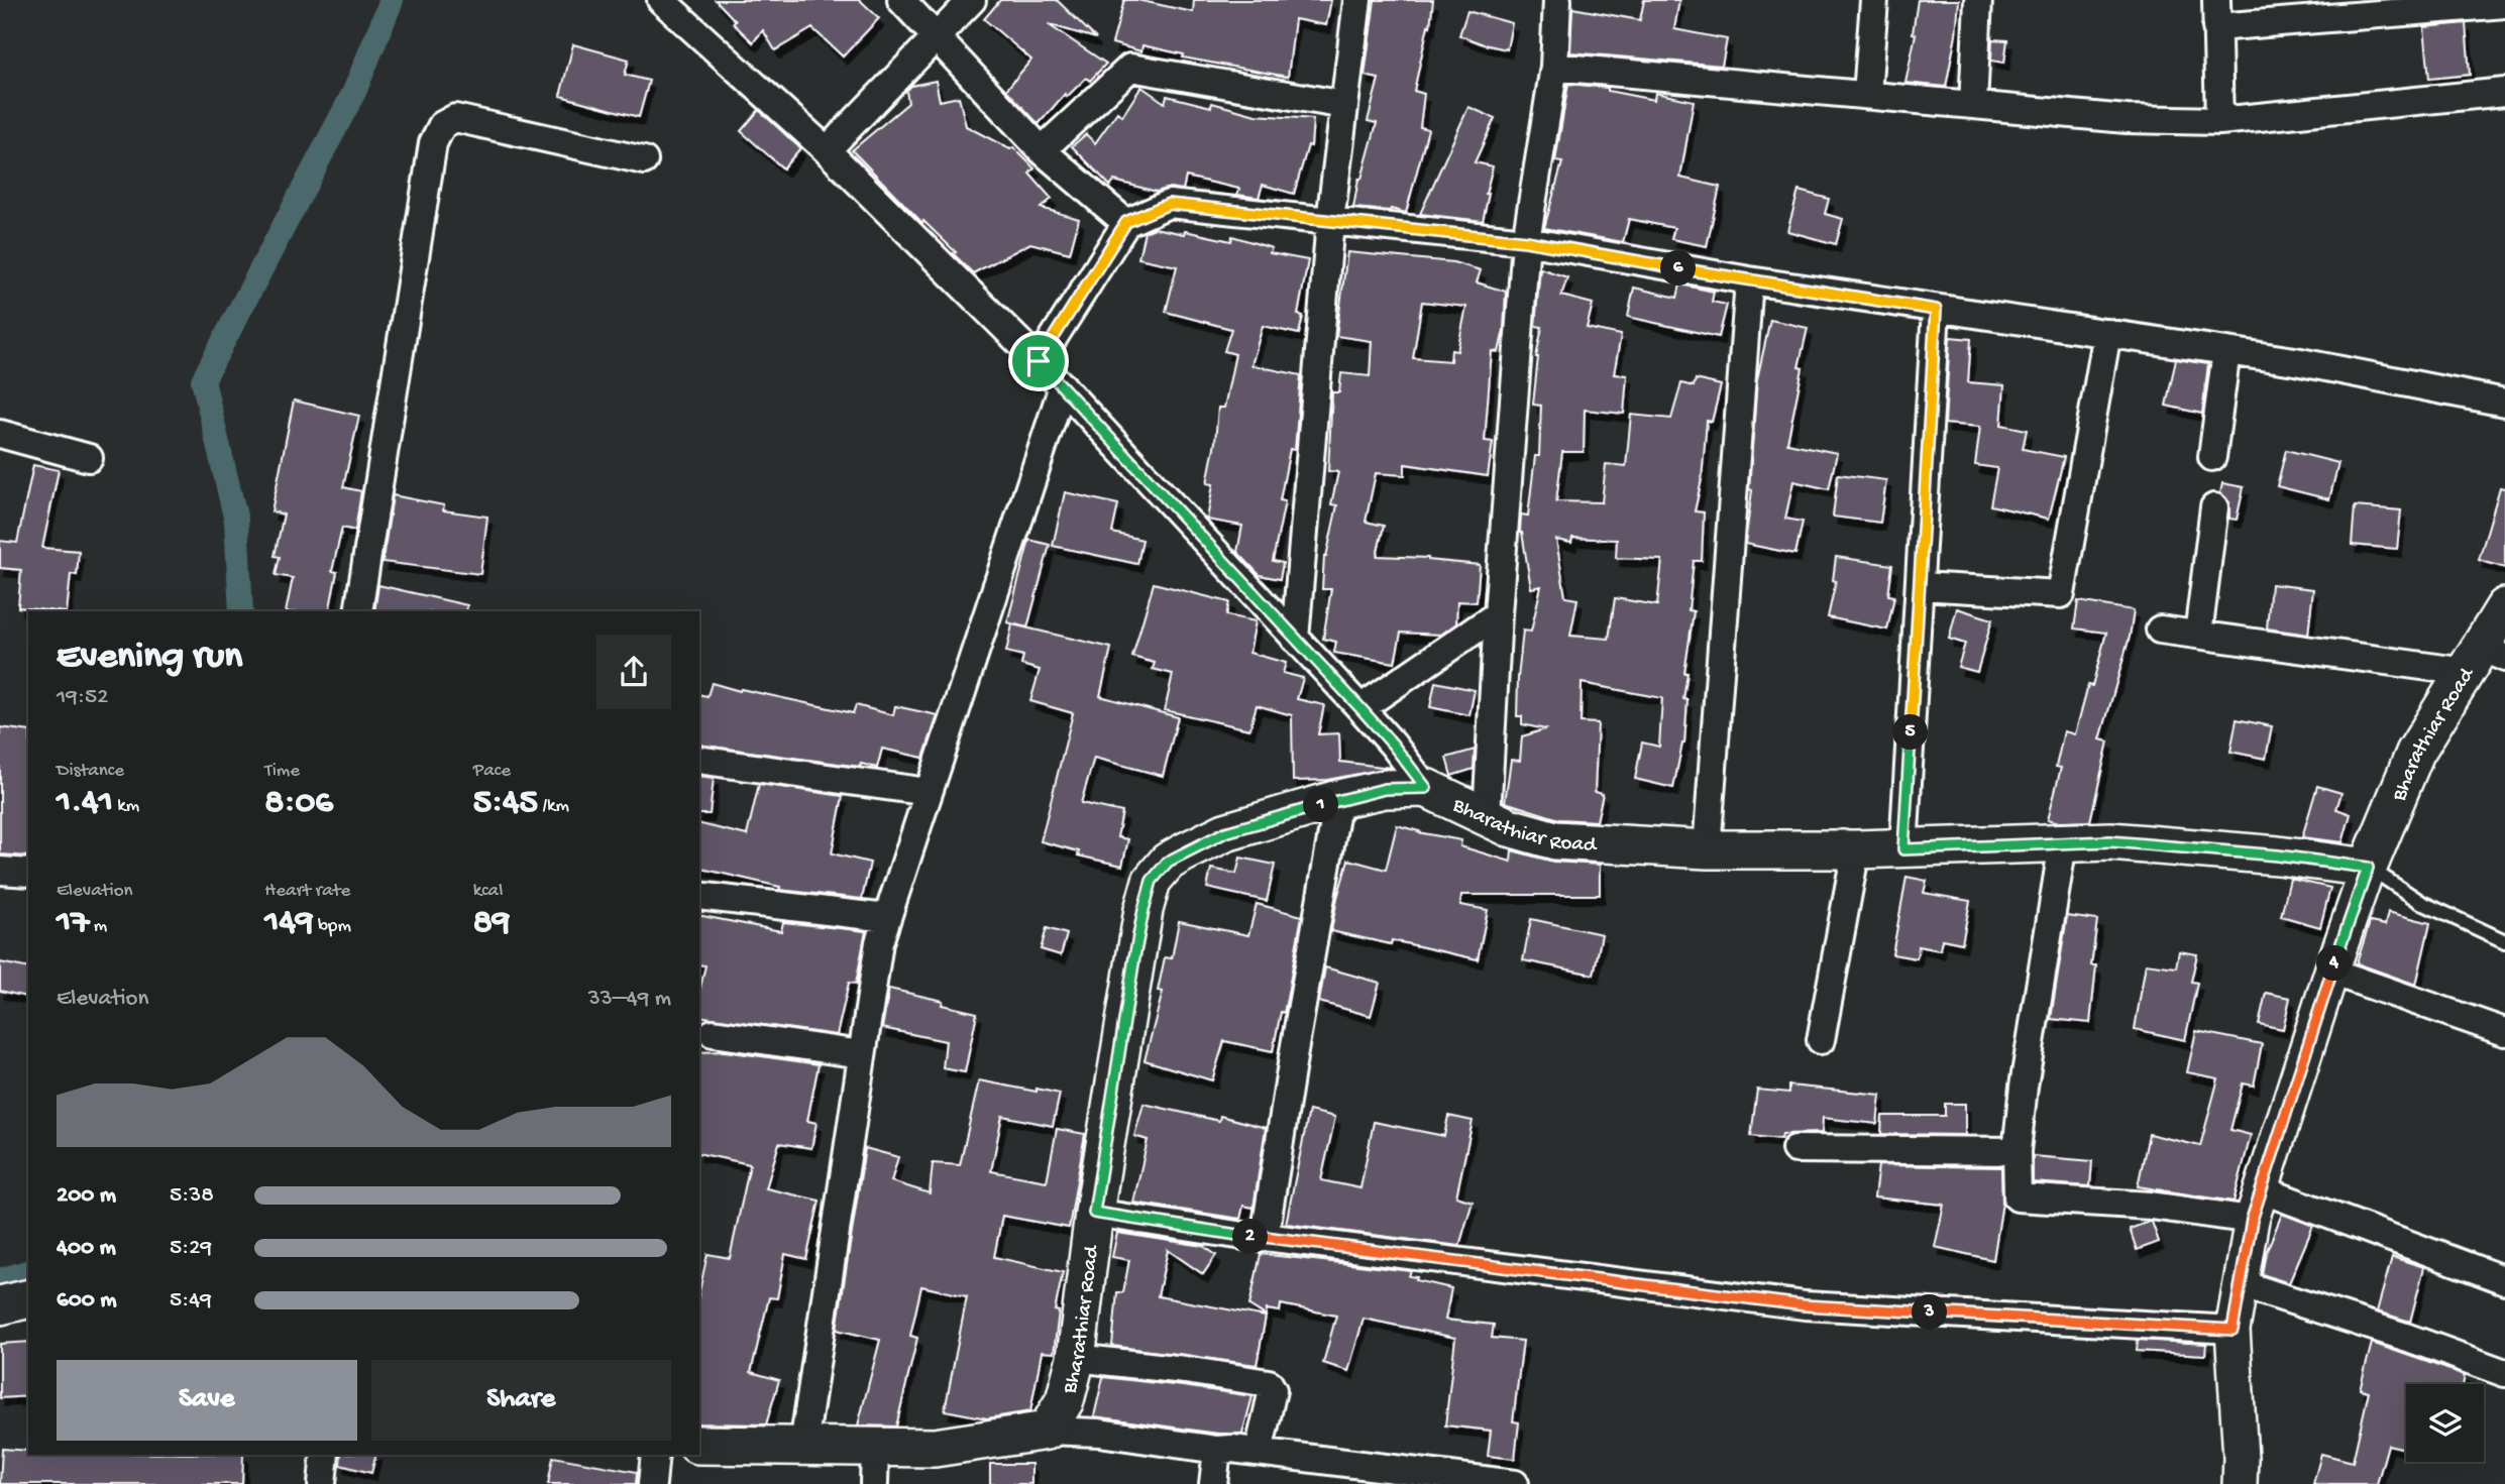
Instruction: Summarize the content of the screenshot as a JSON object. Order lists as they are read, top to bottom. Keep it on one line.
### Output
{"streets":{"main road":["Bharathiar Road"]},"page":{"pins":["6","5","1","4","2","3"],"heading":["Evening run","19:52"],"stats":[["Distance","1.41 km"],["Time","8:06"],["Pace","5:45 /km"],["Elevation","17 m"],["Heart rate","149 bpm"],["kcal","89"]],"chart":["Elevation","33–49 m"],"list":[{"name":"200 m","note":"5:38"},{"name":"400 m","note":"5:29"},{"name":"600 m","note":"5:49"}],"buttons":["Save","Share"]}}
